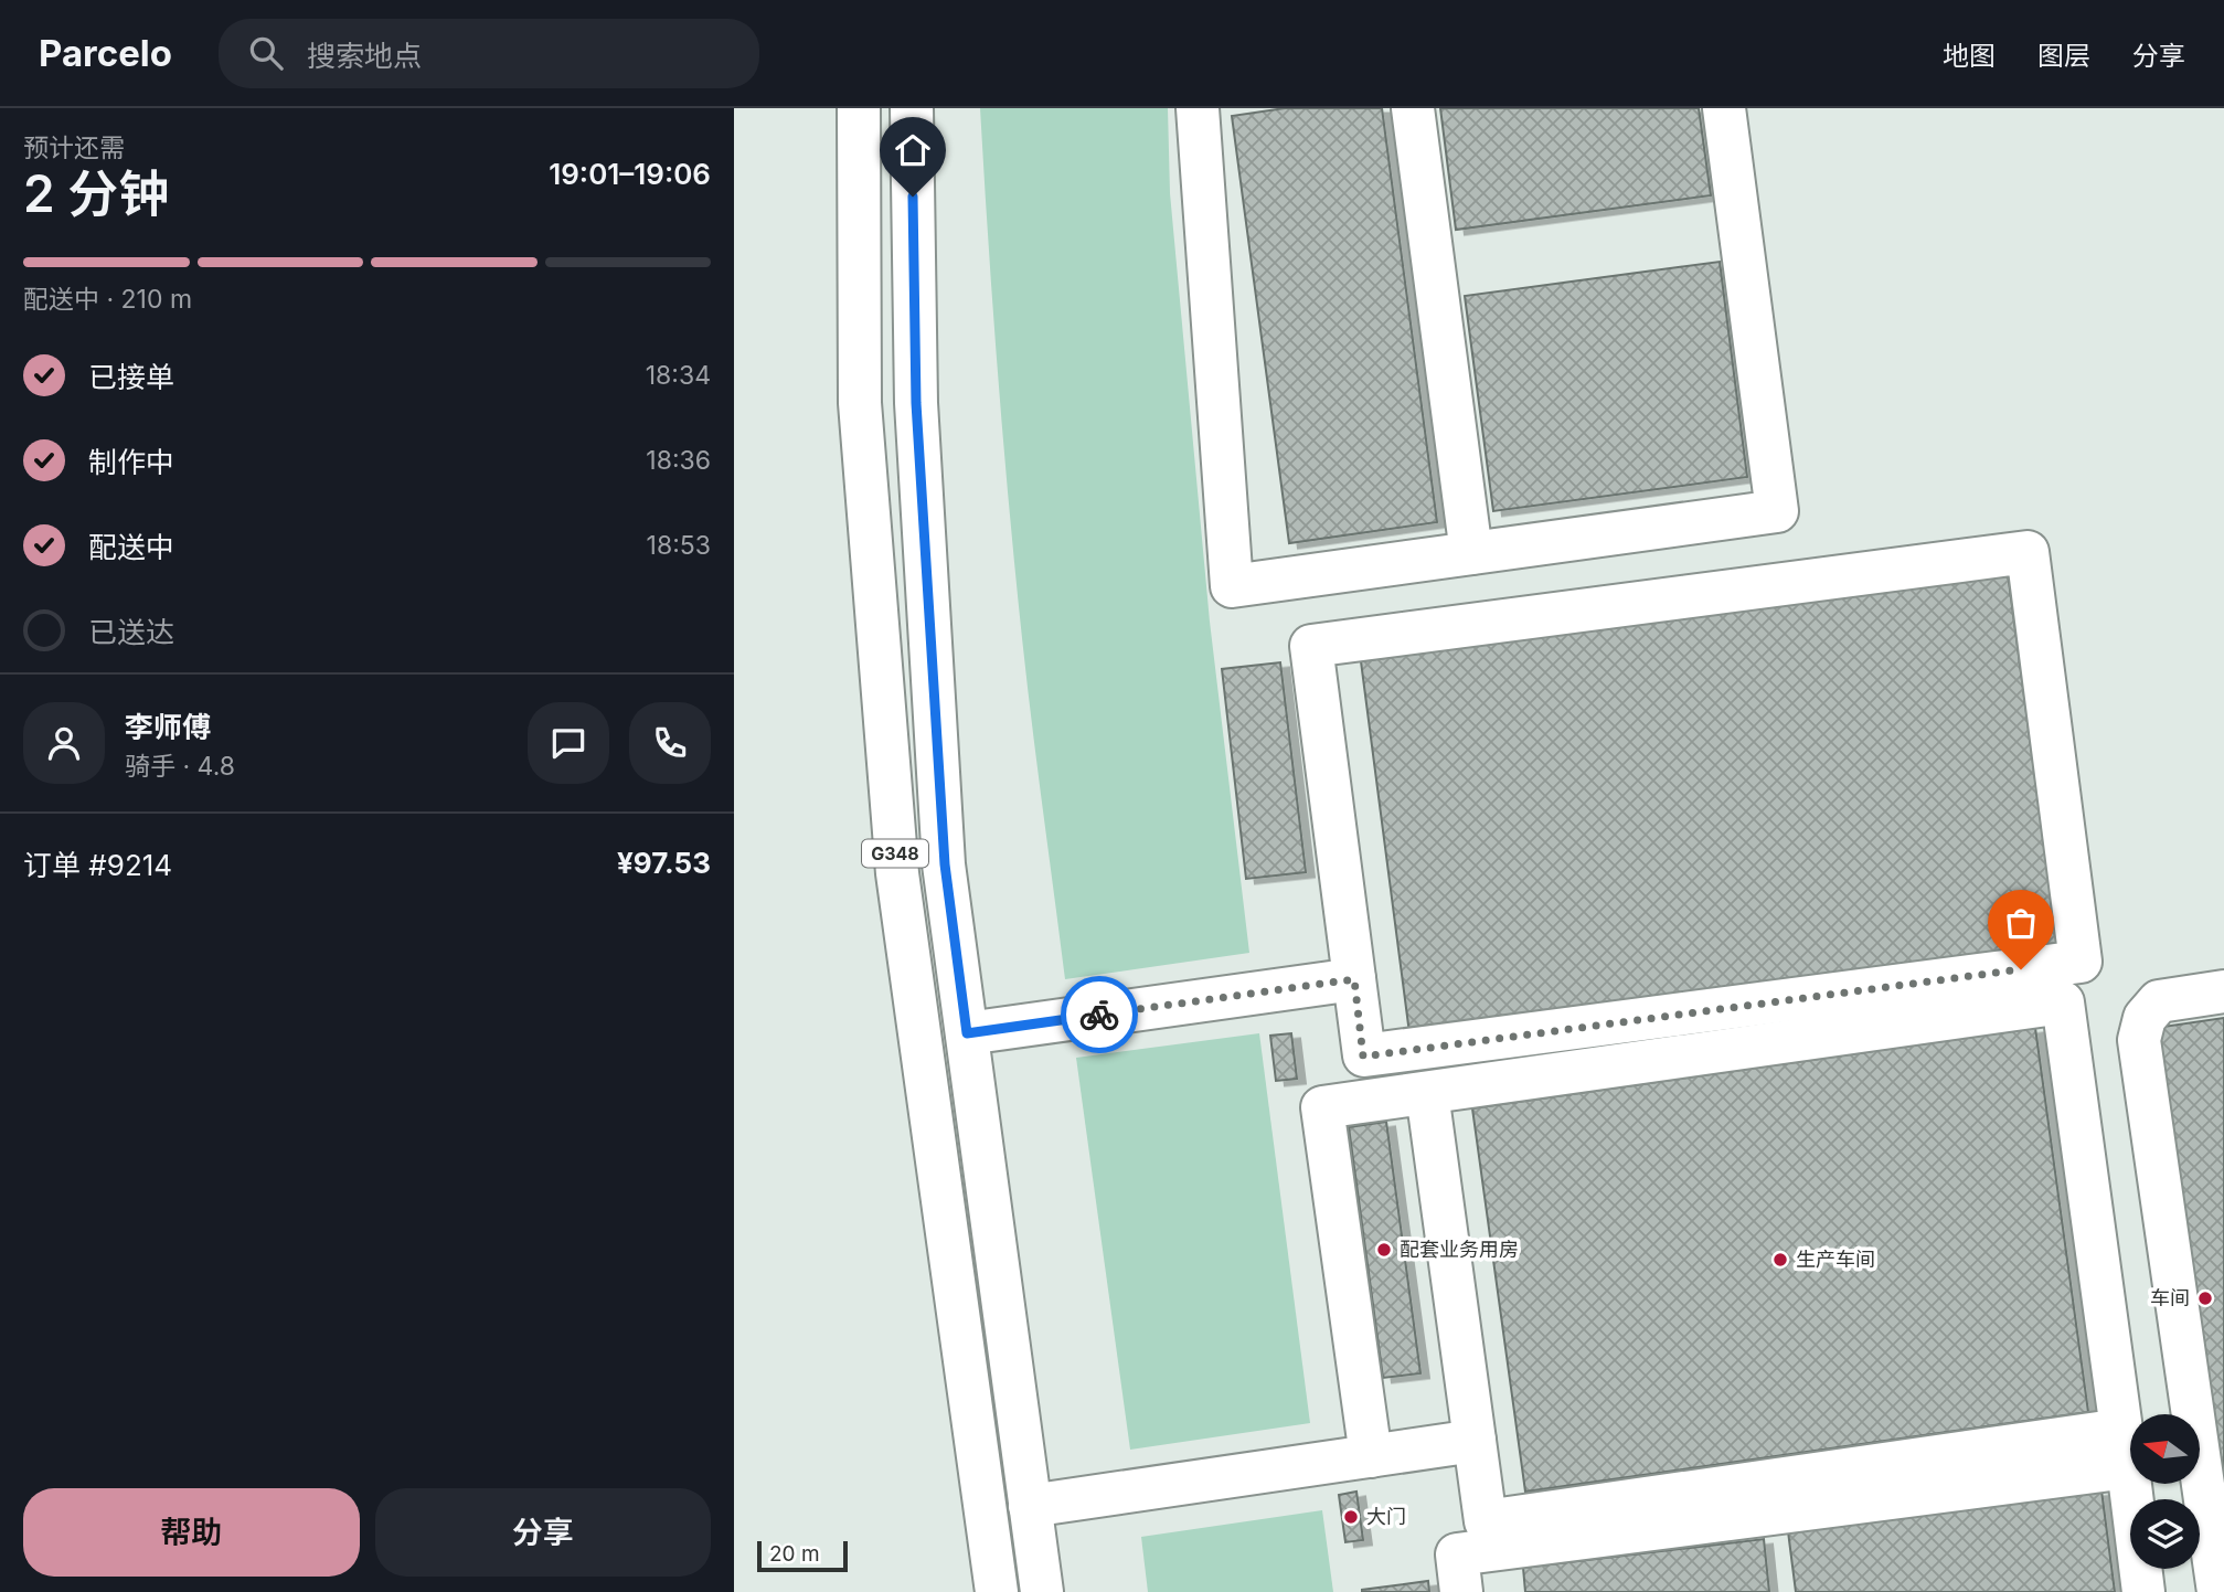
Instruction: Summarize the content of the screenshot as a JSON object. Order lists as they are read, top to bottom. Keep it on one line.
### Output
{"streets":{"main road":["G348"]},"places":["配套业务用房","生产车间","车间","大门"],"scale_bar":"20 m","north":"left","page":{"header":"Parcelo","search":"搜索地点","nav":["地图","图层","分享"],"heading":["2 分钟","预计还需","19:01–19:06"],"panel":["李师傅","骑手 · 4.8","订单 #9214","¥97.53"],"bar":"配送中 · 210 m","list":[["已接单","18:34"],["制作中","18:36"],["配送中","18:53"],"已送达"],"buttons":["帮助","分享"],"scale":"20 m"}}
